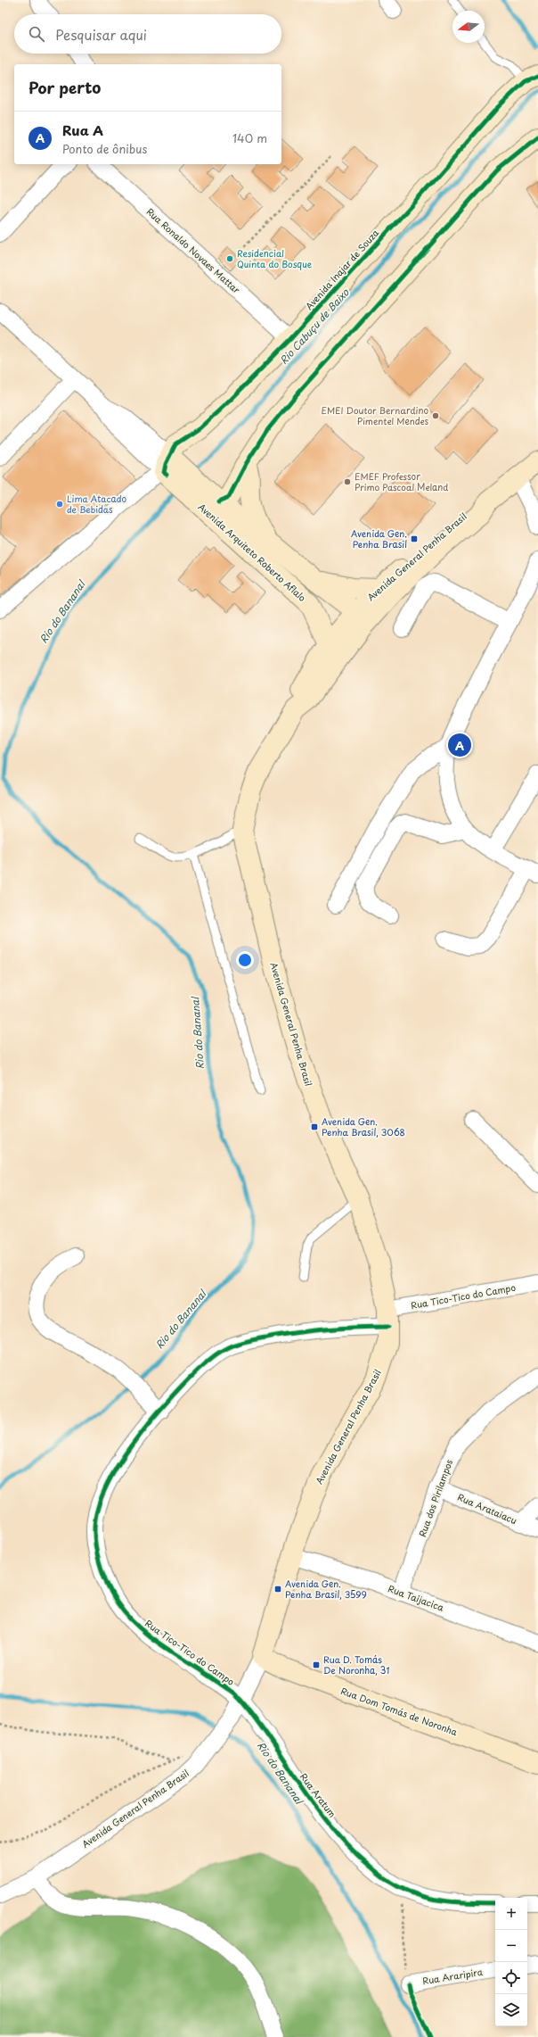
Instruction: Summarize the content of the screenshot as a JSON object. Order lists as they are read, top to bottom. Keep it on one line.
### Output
{"streets":{"main road":["Avenida Inajar de Souza","Avenida Arquiteto Roberto Aflalo","Avenida General Penha Brasil","Rua Dom Tomás de Noronha"],"street":["Rua Ronaldo Novaes Mattar","Rua Tico-Tico do Campo","Rua dos Pirilampos","Rua Arataiacu","Rua Taijacica","Rua Aratum","Rua Araripira"]},"crossings":[["Rua Ronaldo Novaes Mattar","Avenida Inajar de Souza"],["Avenida Inajar de Souza","Avenida Arquiteto Roberto Aflalo"],["Avenida Arquiteto Roberto Aflalo","Avenida General Penha Brasil"],["Avenida General Penha Brasil","Rua Tico-Tico do Campo"],["Avenida General Penha Brasil","Rua Taijacica"],["Avenida General Penha Brasil","Rua Dom Tomás de Noronha"],["Avenida General Penha Brasil","Rua Aratum"],["Rua Tico-Tico do Campo","Rua Aratum"],["Rua dos Pirilampos","Rua Arataiacu"],["Rua dos Pirilampos","Rua Taijacica"]],"water":["Rio Cabuçu de Baixo","Rio do Bananal"],"places":{"other":["Residencial Quinta do Bosque","EMEI Doutor Bernardino Pimentel Mendes","EMEF Professor Primo Pascoal Meland","Lima Atacado de Bebidas"],"transit":["Avenida Gen. Penha Brasil","Avenida Gen. Penha Brasil, 3068","Avenida Gen. Penha Brasil, 3599","Rua D. Tomás De Noronha, 31"]},"north":"left","page":{"search":"Pesquisar aqui","heading":"Por perto","list":[{"mark":"A","name":"Rua A","note":"Ponto de ônibus","value":"140 m"}],"pins":"A","map_buttons":["+","−"]}}
